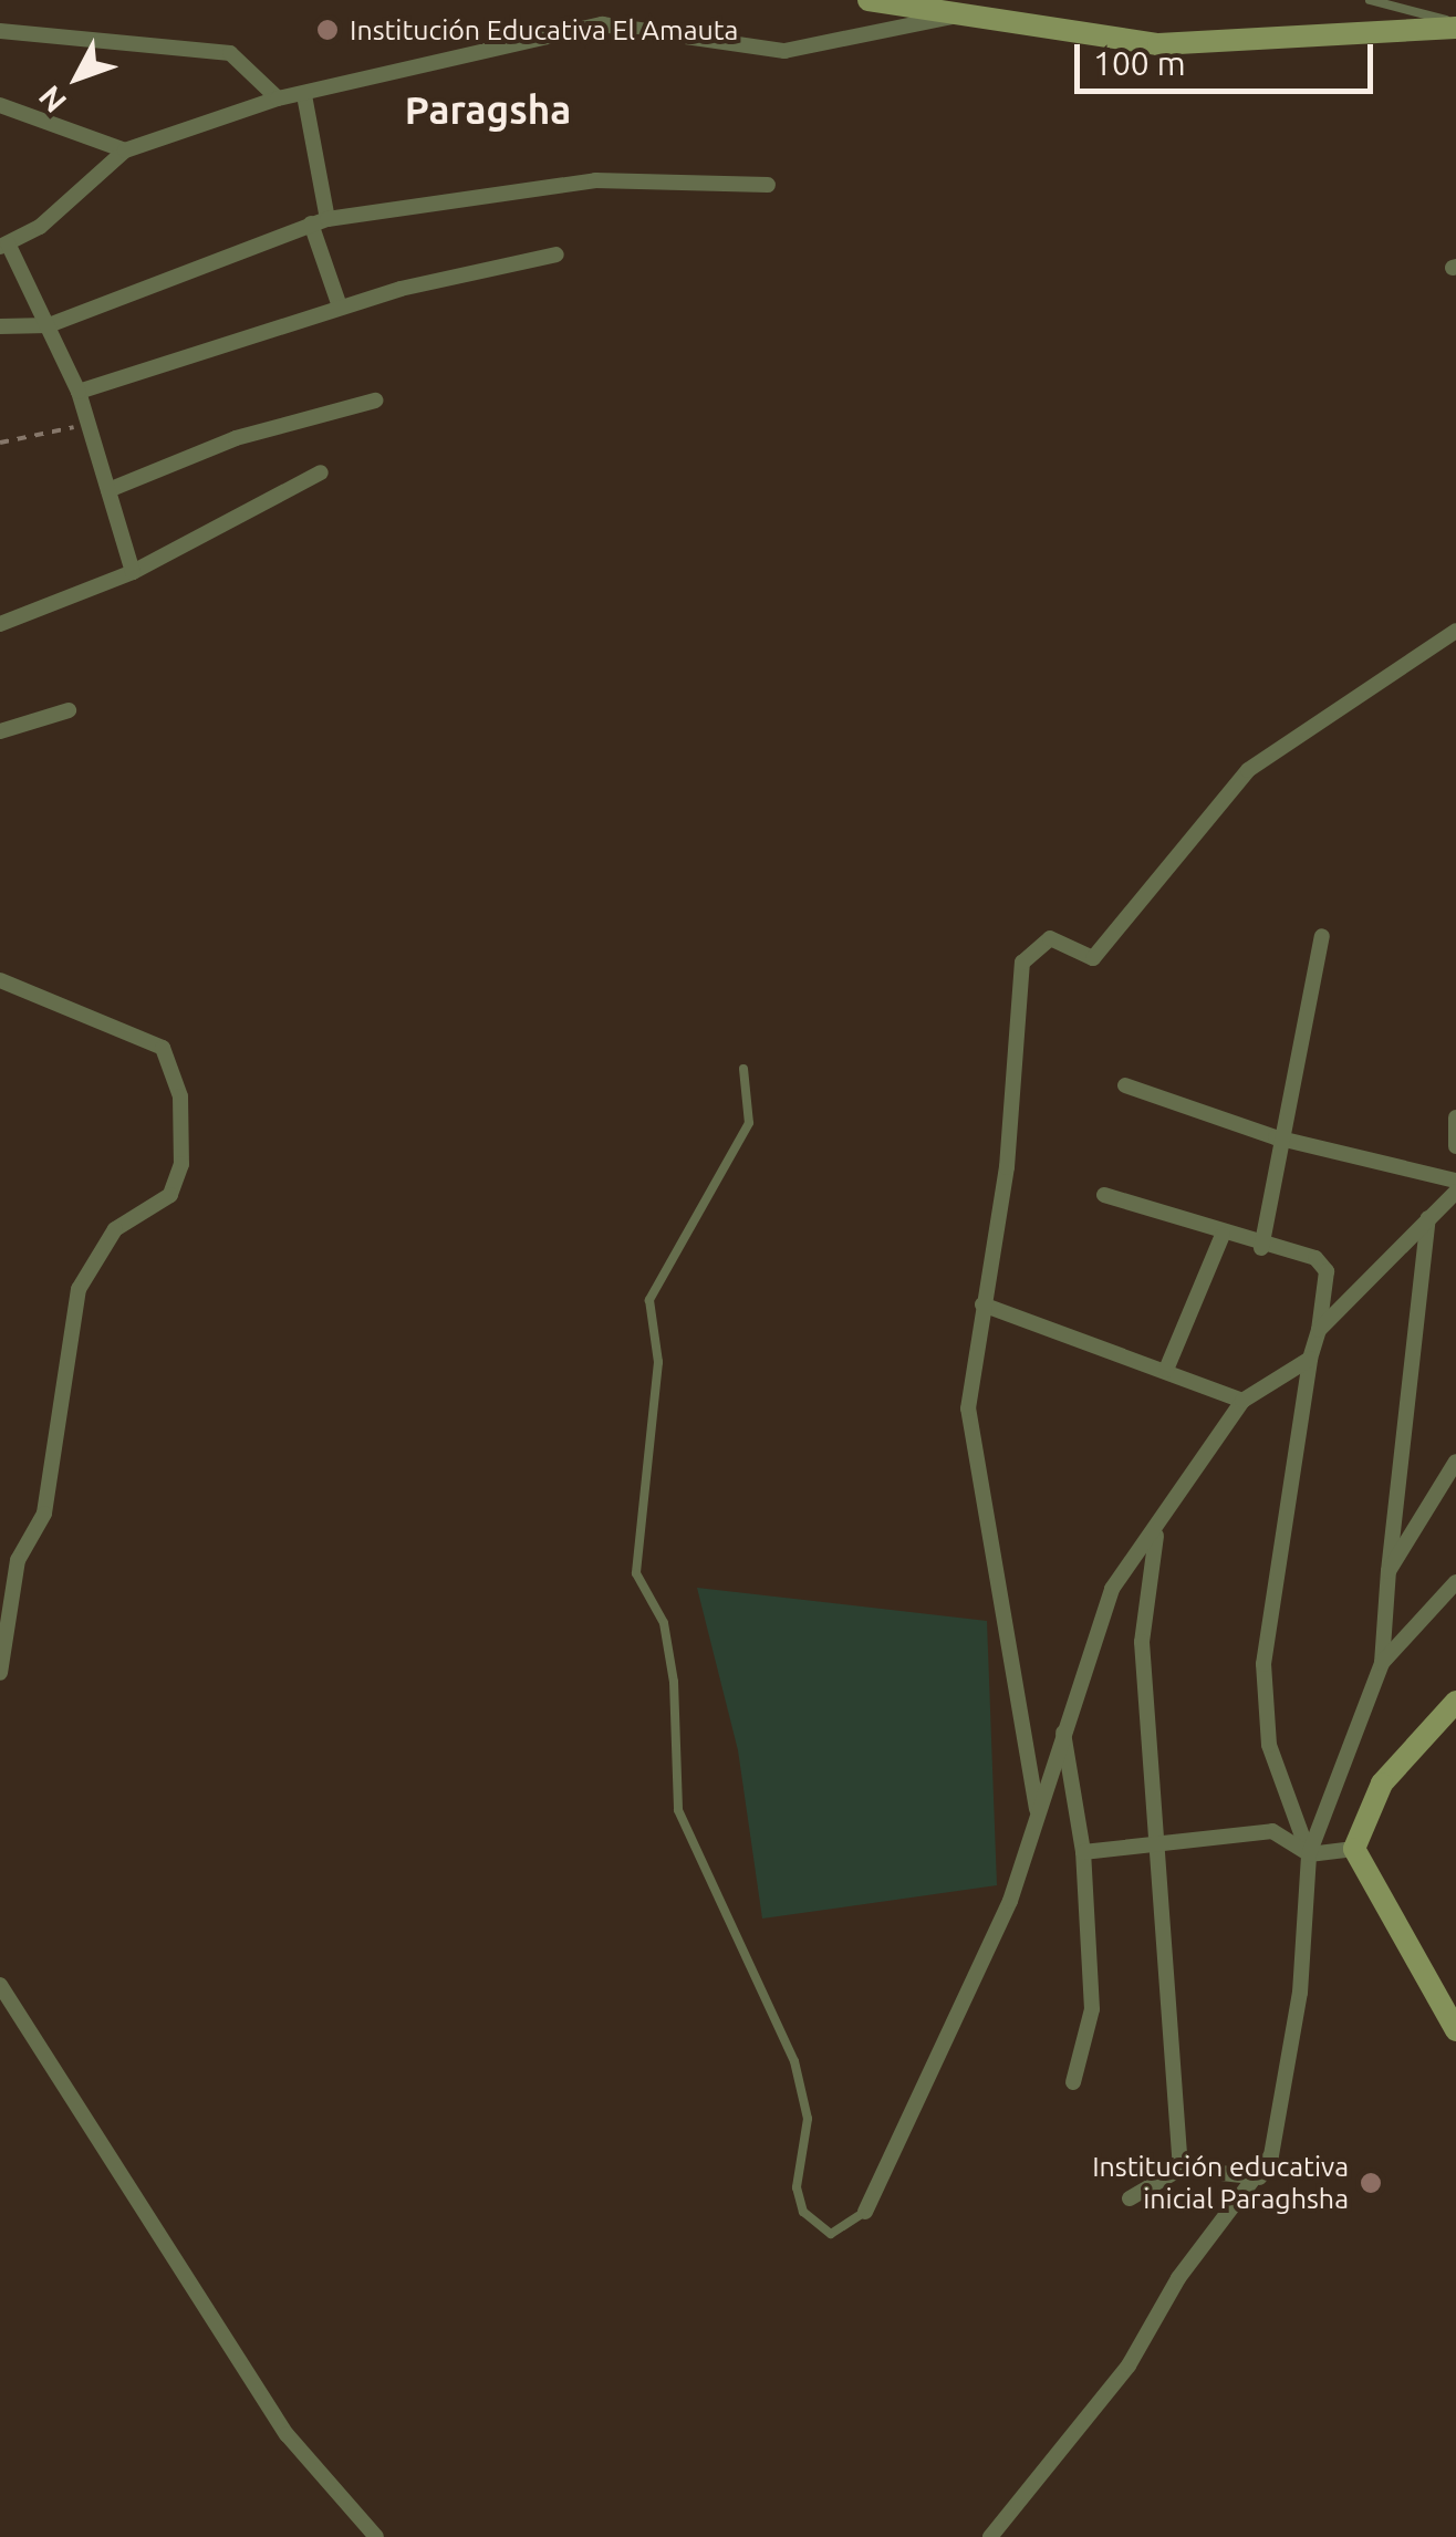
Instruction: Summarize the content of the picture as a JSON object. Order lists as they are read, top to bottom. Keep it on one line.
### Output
{"districts":["Paragsha"],"places":["Institución Educativa El Amauta","Institución educativa inicial Paraghsha"],"scale_bar":"100 m","north":"bottom left"}
